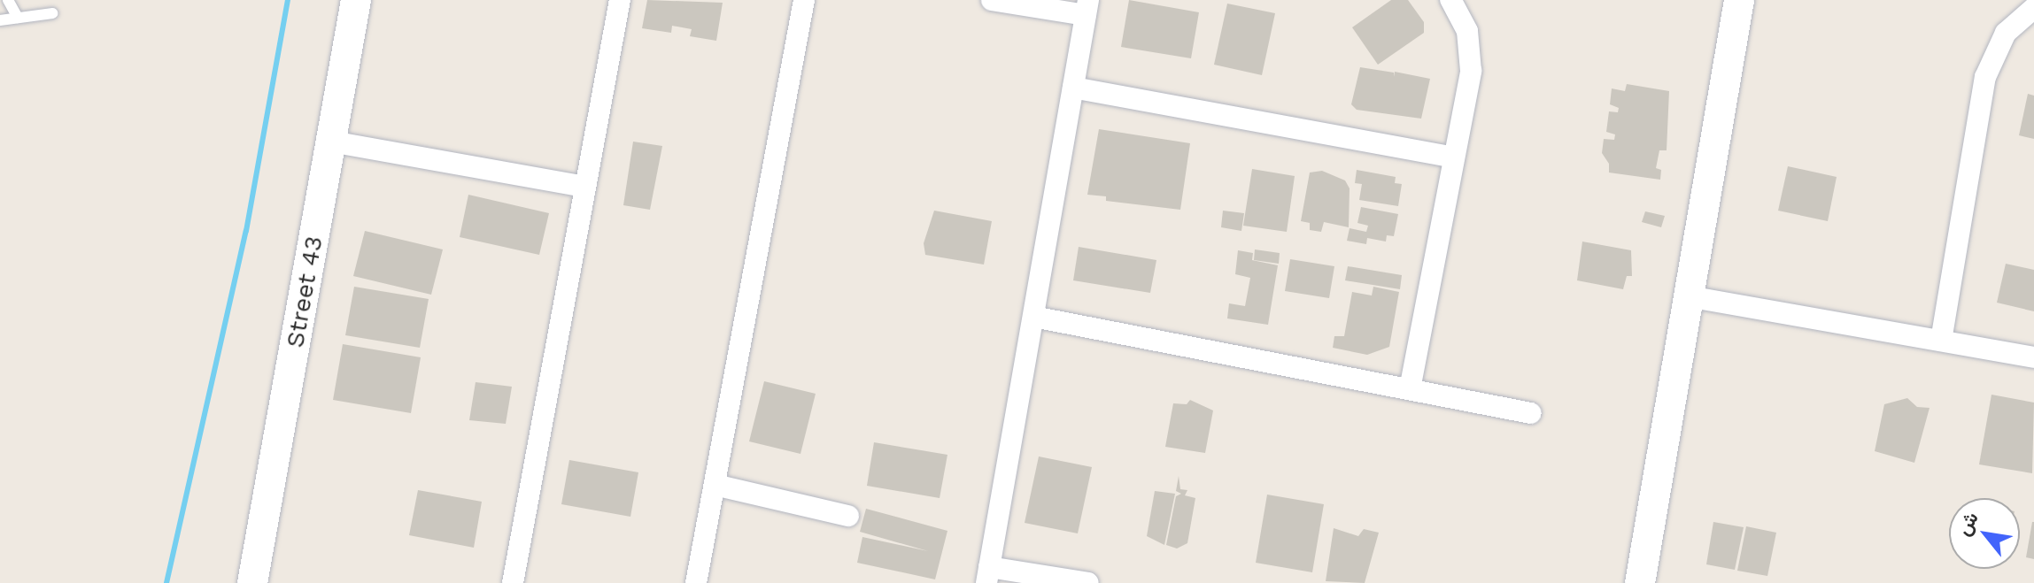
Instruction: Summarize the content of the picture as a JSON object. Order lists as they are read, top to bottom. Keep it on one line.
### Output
{"streets":{"street":["Street 43"]},"north":"top left"}
